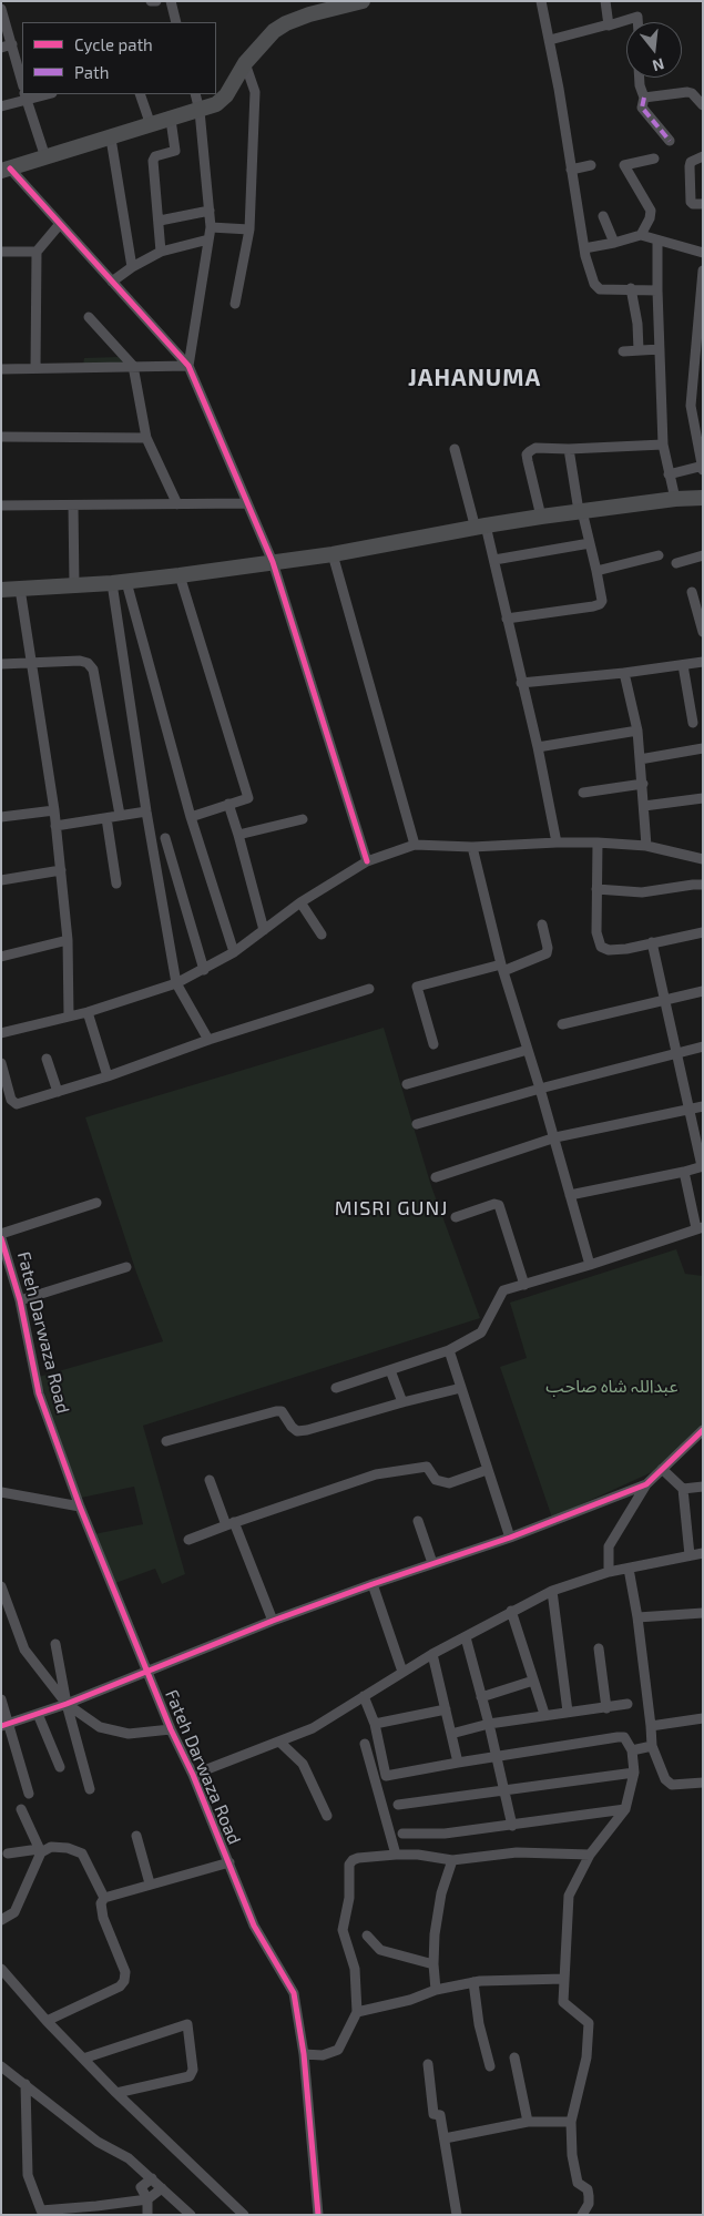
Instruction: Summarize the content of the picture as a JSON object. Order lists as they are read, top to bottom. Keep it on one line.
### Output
{"streets":{"street":["Fateh Darwaza Road"]},"districts":["JAHANUMA","MISRI GUNJ"],"parks":["عبداللہ شاہ صاحب"],"legend":["Cycle path","Path"],"north":"bottom"}
